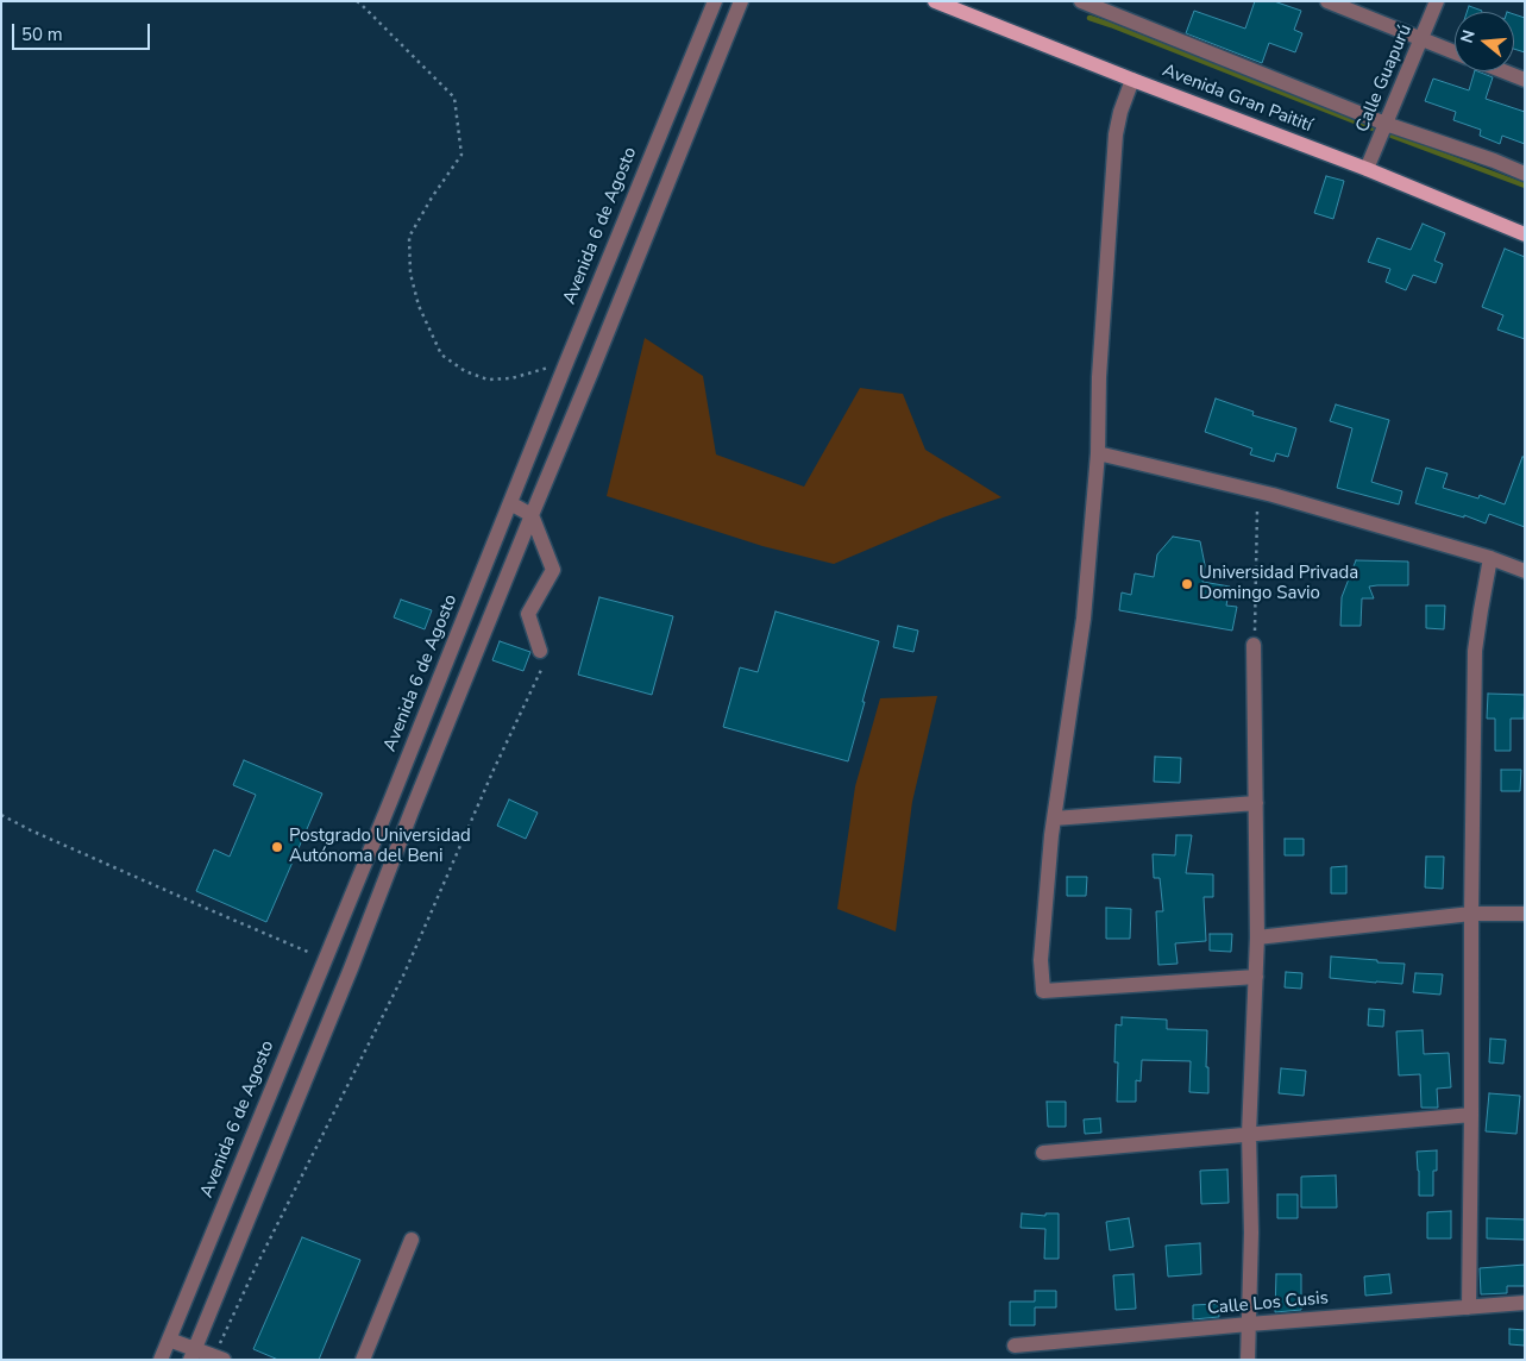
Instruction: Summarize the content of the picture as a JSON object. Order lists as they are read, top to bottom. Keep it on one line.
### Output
{"streets":{"main road":["Avenida Gran Paitití"],"street":["Calle Guapurú","Avenida 6 de Agosto","Calle Los Cusis"]},"crossings":[["Calle Guapurú","Avenida Gran Paitití"]],"places":["Universidad Privada Domingo Savio","Postgrado Universidad Autónoma del Beni"],"scale_bar":"50 m","north":"left"}
